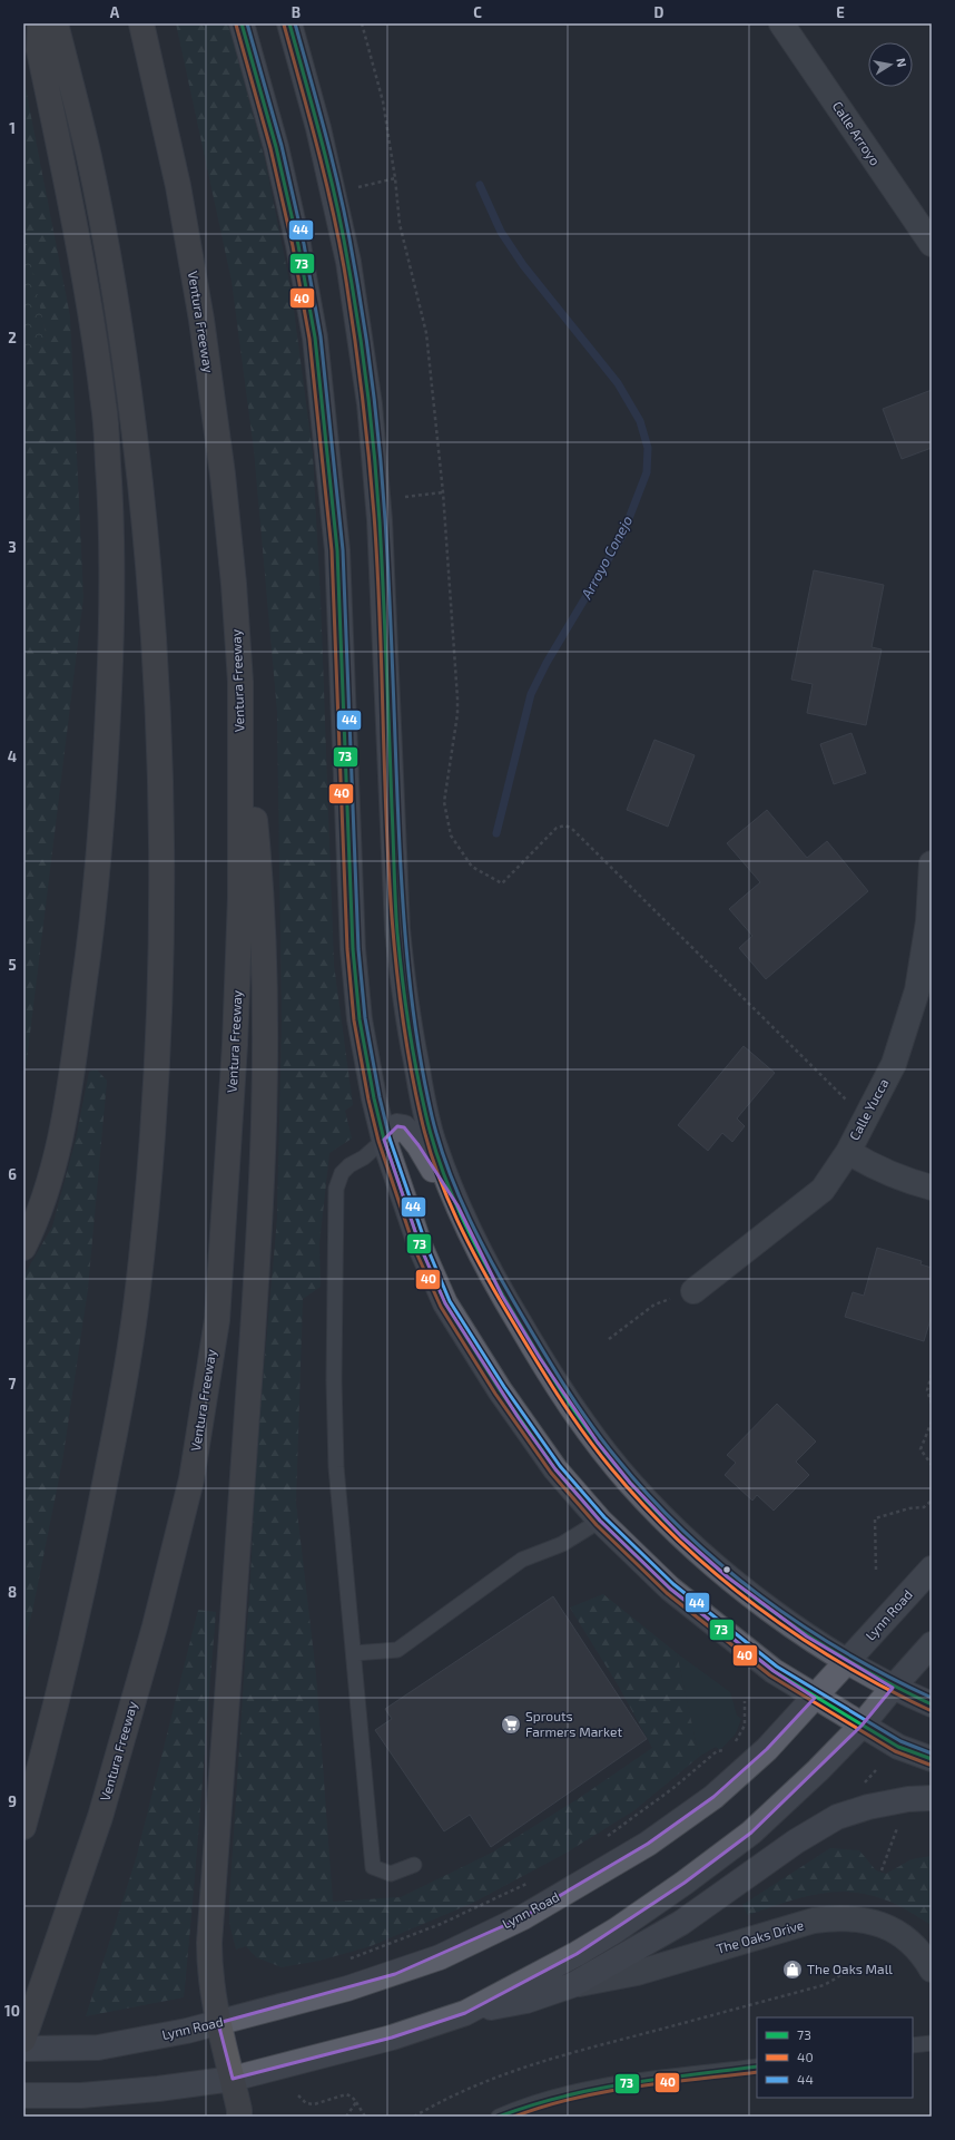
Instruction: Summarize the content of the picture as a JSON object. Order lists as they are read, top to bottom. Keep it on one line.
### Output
{"streets":{"highway":["Ventura Freeway"],"main road":["Lynn Road"],"street":["Calle Arroyo","Calle Yucca","The Oaks Drive"]},"water":["Arroyo Conejo"],"places":{"supermarket":["Sprouts Farmers Market"],"shop":["The Oaks Mall"]},"lines":["transit line 73","transit line 44","transit line 40"],"legend":["73","40","44"],"north":"right","grid":{"columns":["A","B","C","D","E"],"rows":["1","2","3","4","5","6","7","8","9","10"]}}
